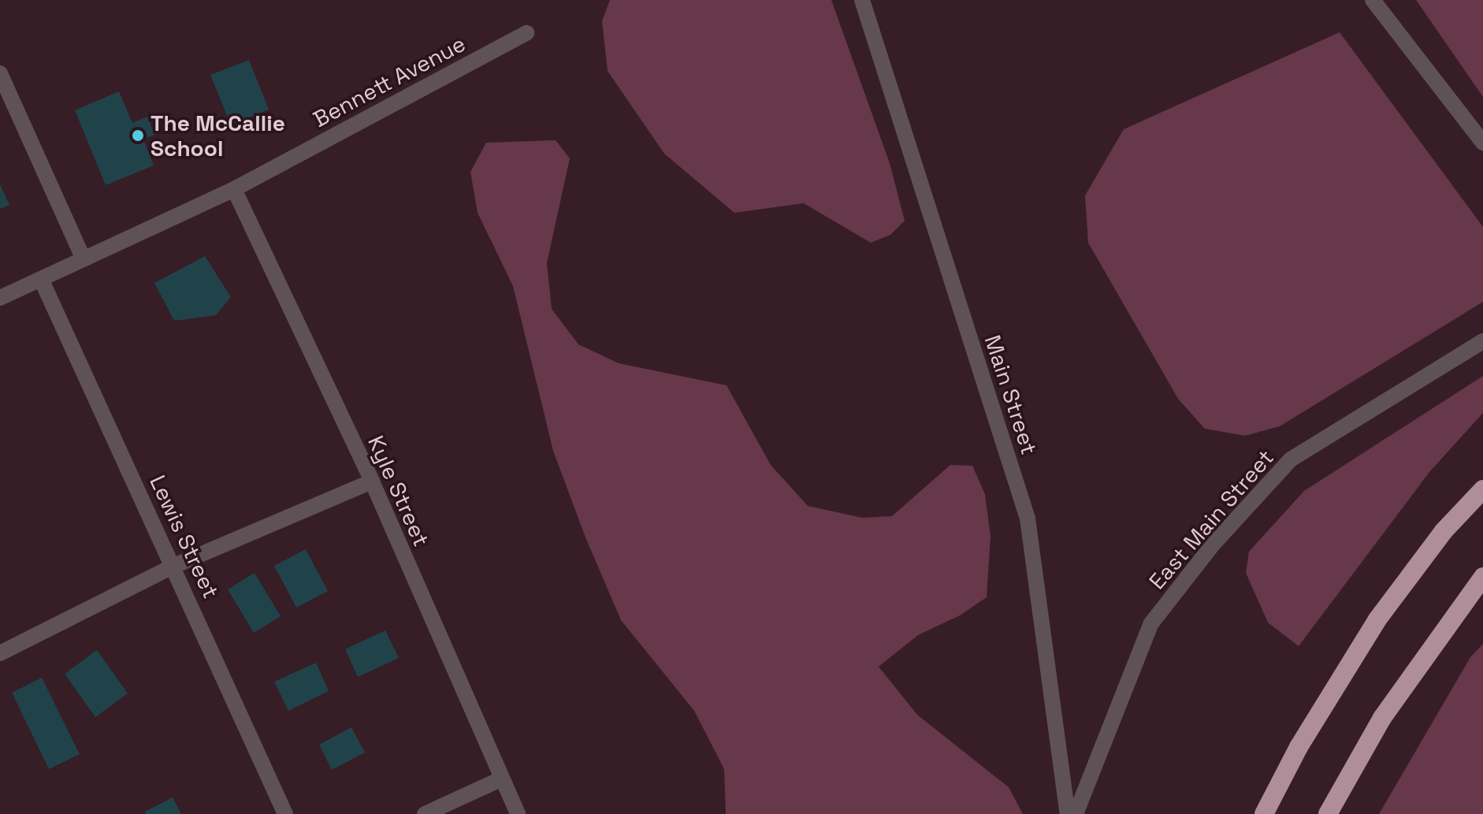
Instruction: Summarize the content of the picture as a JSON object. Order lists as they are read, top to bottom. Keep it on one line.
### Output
{"streets":{"street":["Bennett Avenue","Main Street","Kyle Street","East Main Street","Lewis Street"]},"crossings":[["Bennett Avenue","Kyle Street"],["Bennett Avenue","Lewis Street"]],"places":["The McCallie School"]}
